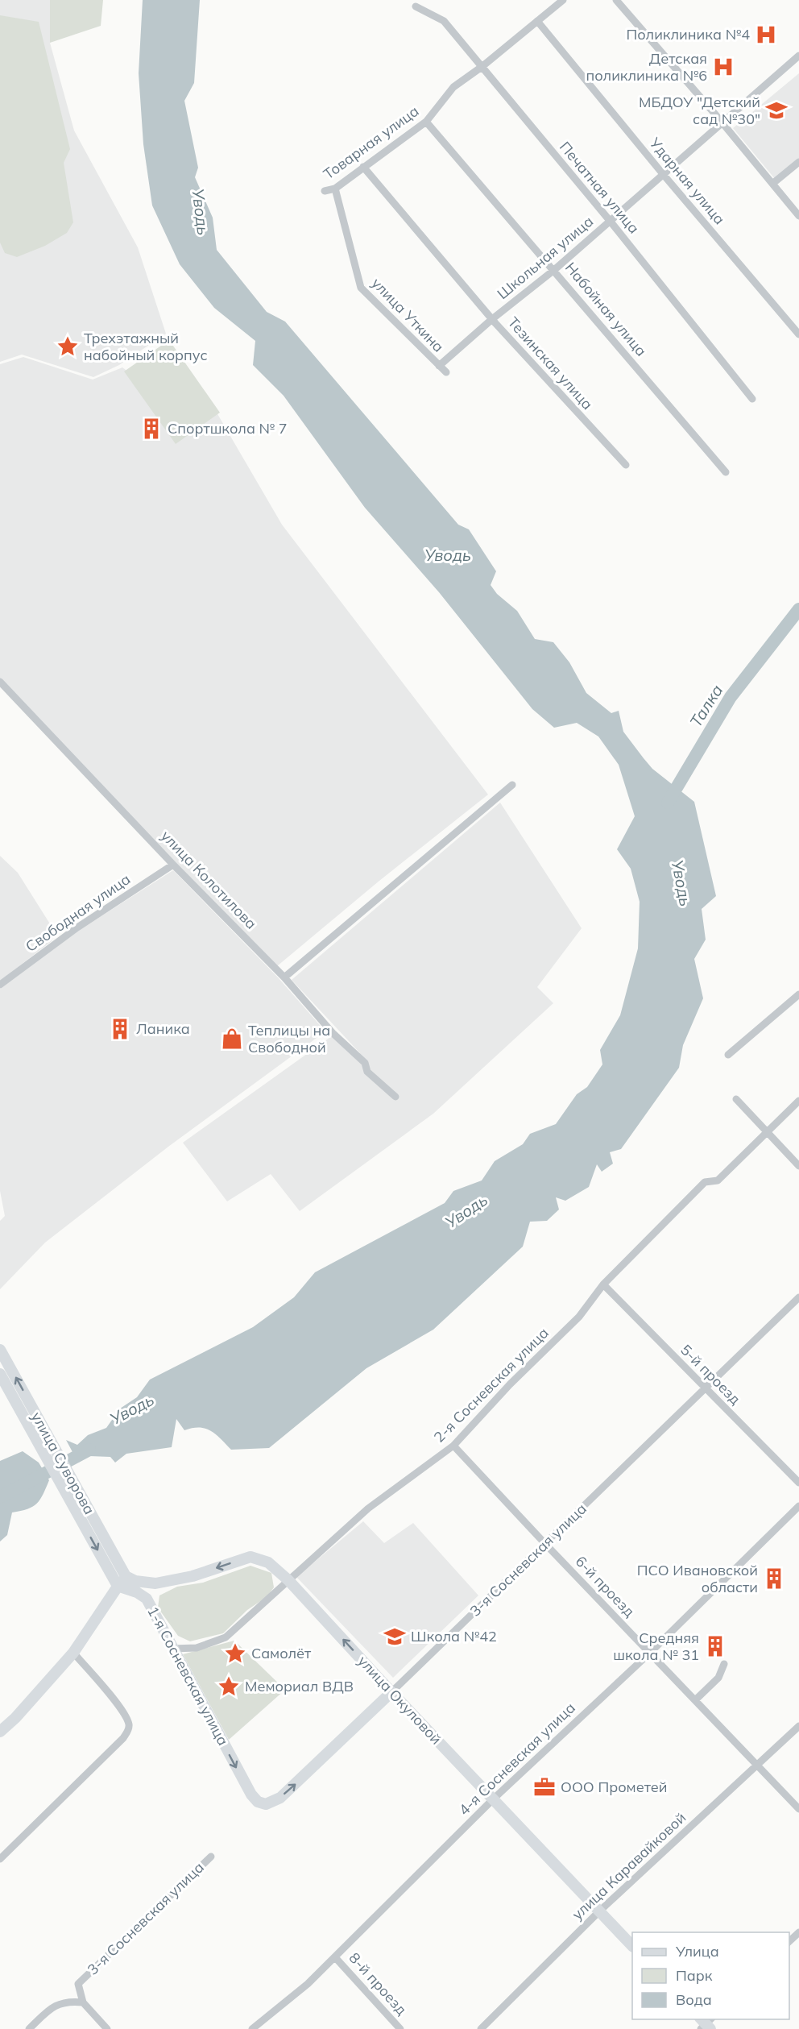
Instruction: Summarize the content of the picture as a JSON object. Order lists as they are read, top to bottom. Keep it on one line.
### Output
{"streets":{"main road":["улица Суворова","3-я Сосневская улица","1-я Сосневская улица","улица Окуловой"],"street":["Товарная улица","Ударная улица","Печатная улица","Школьная улица","Набойная улица","улица Уткина","Тезинская улица","улица Колотилова","Свободная улица","5-й проезд","2-я Сосневская улица","6-й проезд","4-я Сосневская улица","улица Каравайковой","8-й проезд"]},"crossings":[["Товарная улица","Ударная улица"],["Товарная улица","Печатная улица"],["Товарная улица","Набойная улица"],["Товарная улица","улица Уткина"],["Товарная улица","Тезинская улица"],["Ударная улица","Школьная улица"],["Печатная улица","Школьная улица"],["Школьная улица","Набойная улица"],["Школьная улица","улица Уткина"],["Школьная улица","Тезинская улица"],["улица Колотилова","Свободная улица"],["5-й проезд","2-я Сосневская улица"],["5-й проезд","3-я Сосневская улица"],["2-я Сосневская улица","6-й проезд"],["2-я Сосневская улица","1-я Сосневская улица"],["2-я Сосневская улица","улица Окуловой"],["улица Суворова","1-я Сосневская улица"],["улица Суворова","улица Окуловой"],["3-я Сосневская улица","6-й проезд"],["3-я Сосневская улица","1-я Сосневская улица"],["3-я Сосневская улица","улица Окуловой"],["6-й проезд","4-я Сосневская улица"],["6-й проезд","улица Каравайковой"],["улица Окуловой","4-я Сосневская улица"],["улица Окуловой","улица Каравайковой"],["4-я Сосневская улица","8-й проезд"]],"one_way":["1-я Сосневская улица","улица Окуловой"],"water":["Уводь","Талка"],"places":{"hospital":["Поликлиника №4","Детская поликлиника №6"],"school or university":["МБДОУ \"Детский сад №30\"","Школа №42"],"place":["Трехэтажный набойный корпус","Самолёт","Мемориал ВДВ"],"building":["Спортшкола № 7","Ланика","ПСО Ивановской области","Средняя школа № 31"],"shop":["Теплицы на Свободной"],"office":["ООО Прометей"]},"legend":["Улица","Парк","Вода"]}
